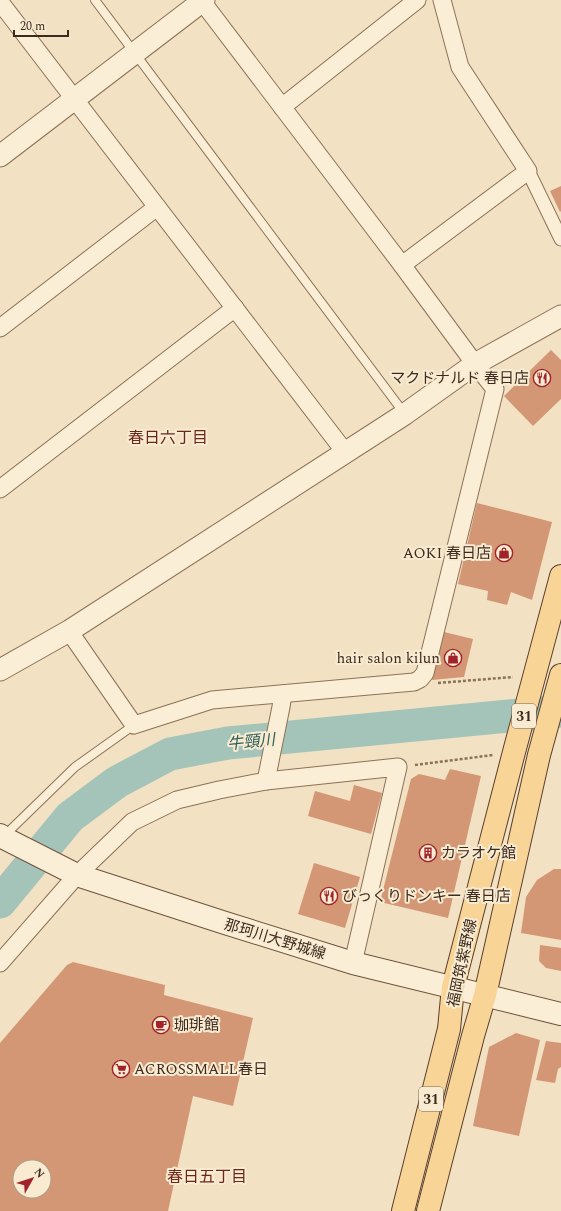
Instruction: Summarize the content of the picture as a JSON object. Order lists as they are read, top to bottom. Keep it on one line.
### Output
{"streets":{"main road":["31","那珂川大野城線","福岡筑紫野線"]},"crossings":[["那珂川大野城線","福岡筑紫野線"]],"districts":["春日六丁目","春日五丁目"],"water":["牛頸川"],"places":{"restaurant":["マクドナルド 春日店","びっくりドンキー 春日店"],"shop":["AOKI 春日店","hair salon kilun"],"building":["カラオケ館"],"cafe":["珈琲館"],"supermarket":["ACROSSMALL春日"]},"scale_bar":"20 m","north":"top right"}
